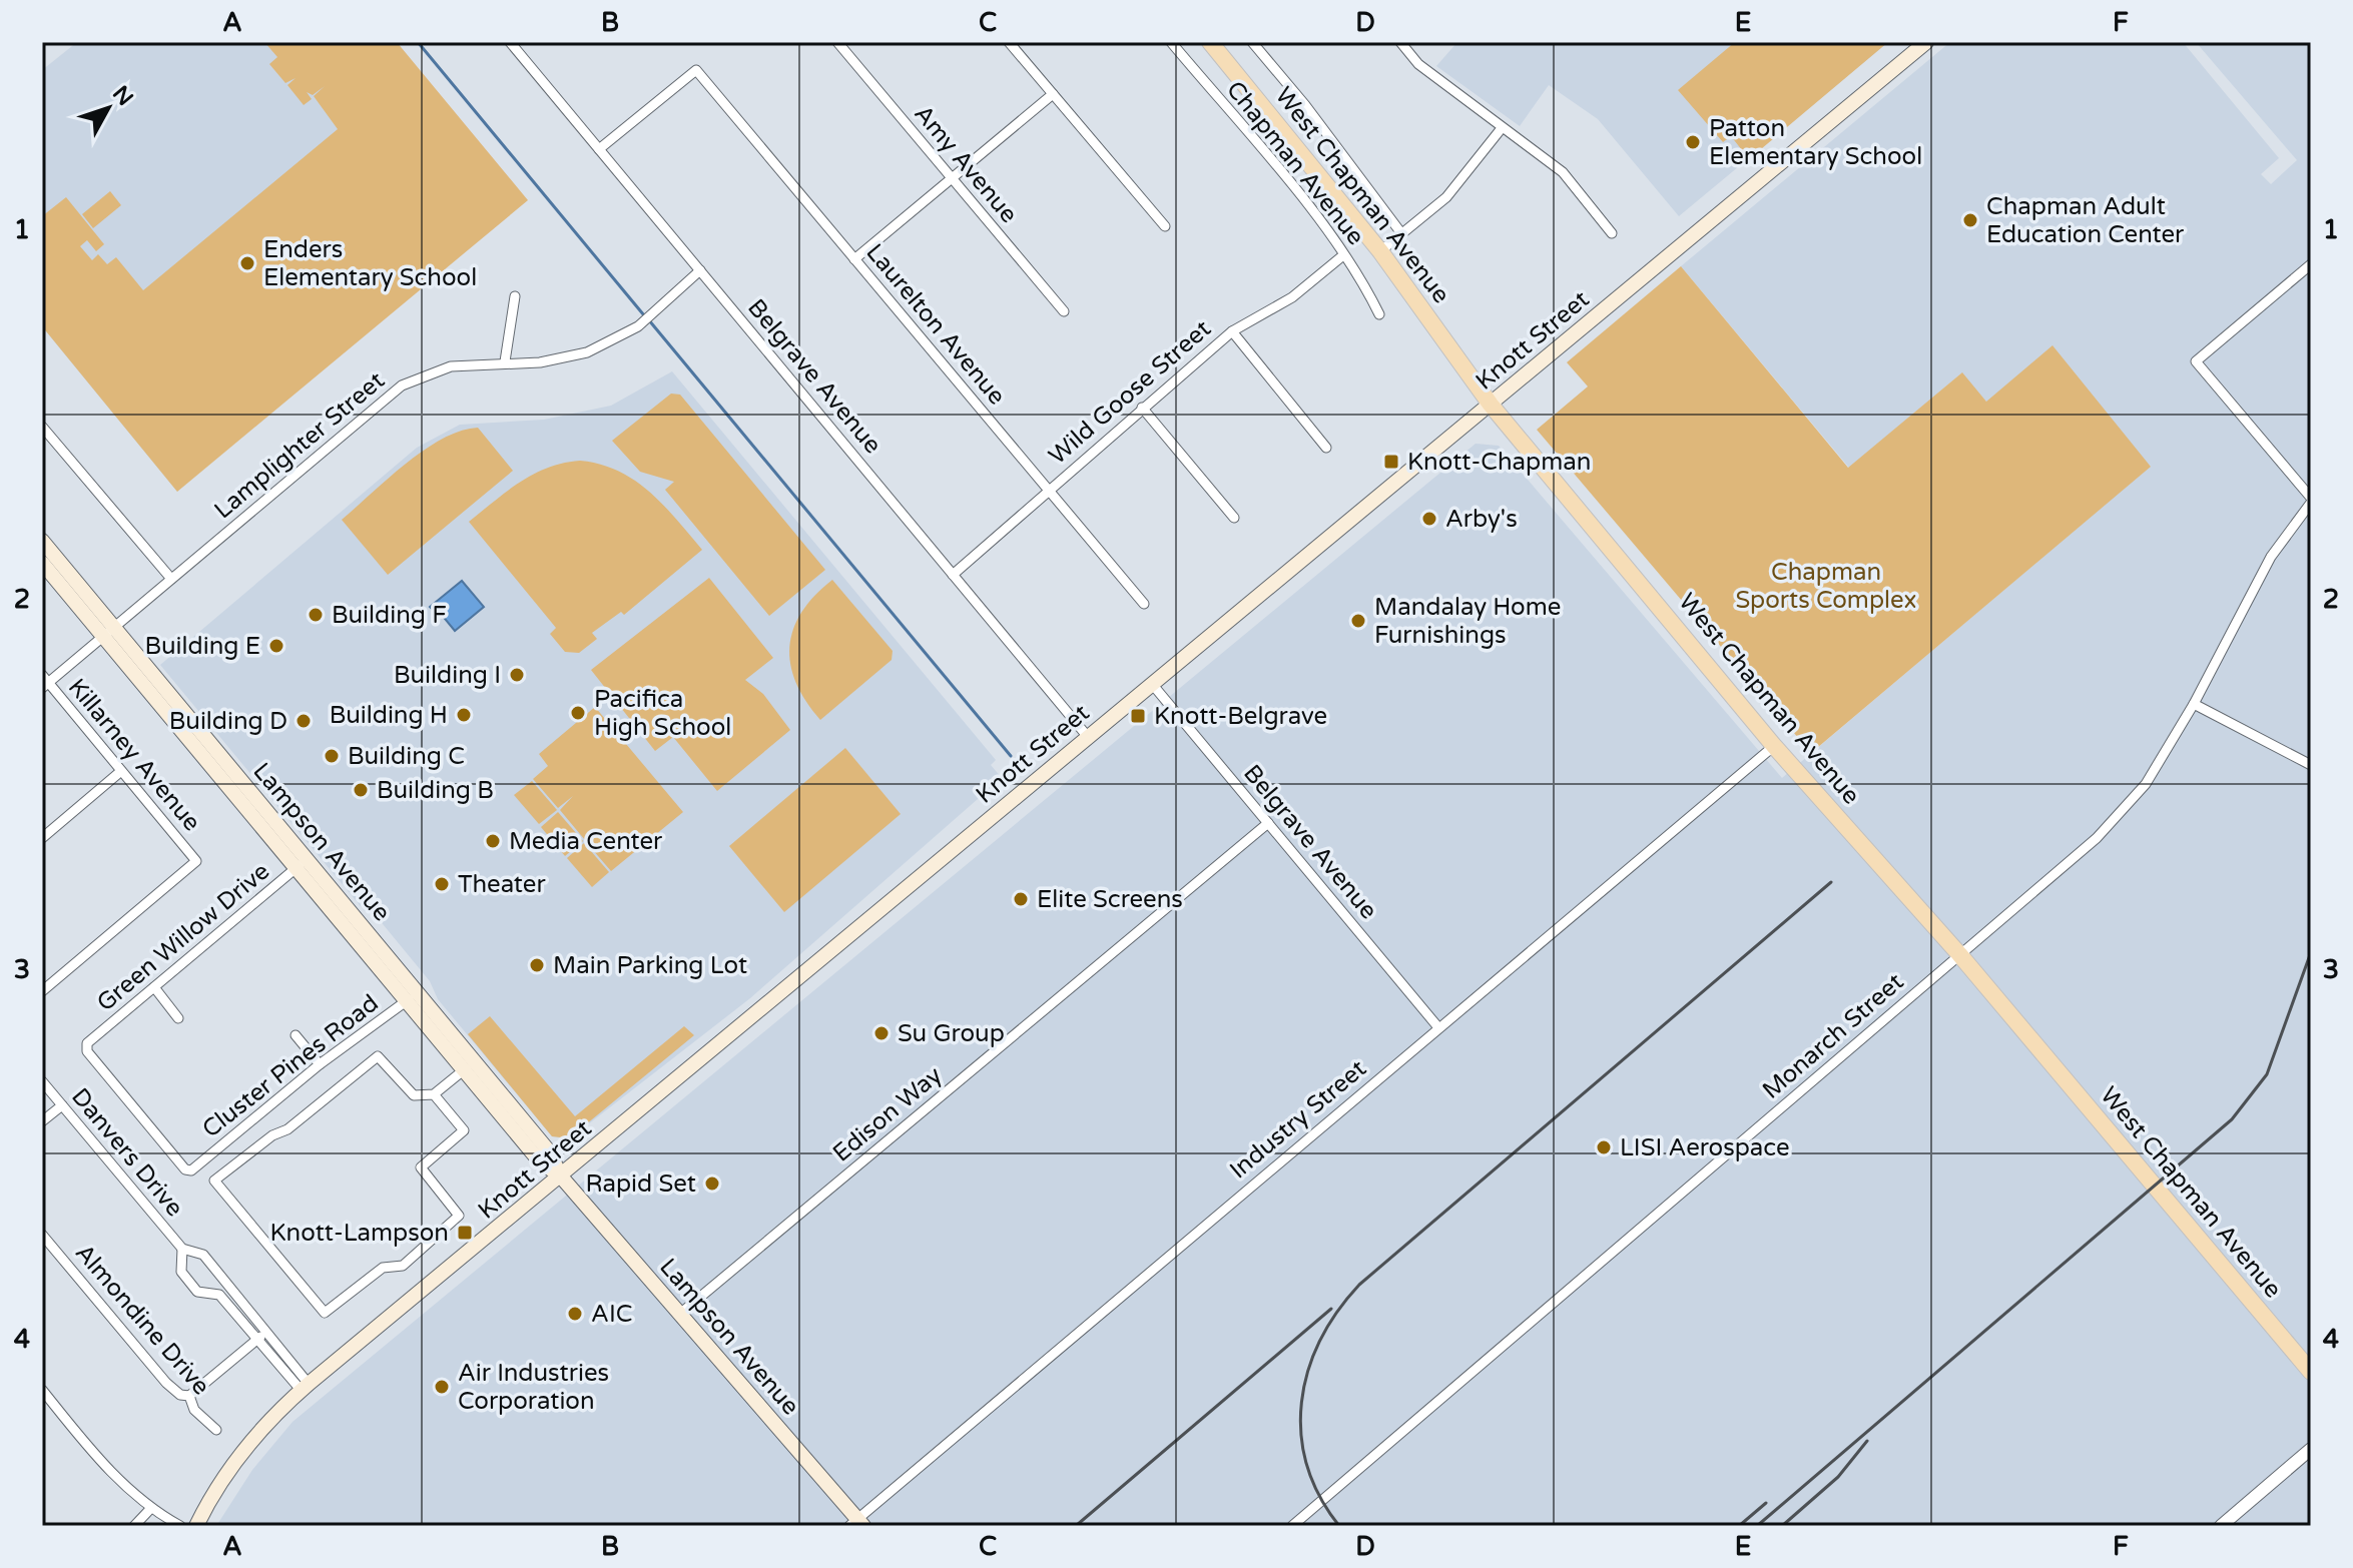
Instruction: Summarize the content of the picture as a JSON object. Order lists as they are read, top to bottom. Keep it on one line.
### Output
{"streets":{"main road":["West Chapman Avenue","Knott Street","Lampson Avenue"],"street":["Chapman Avenue","Amy Avenue","Laurelton Avenue","Belgrave Avenue","Wild Goose Street","Lamplighter Street","Killarney Avenue","Green Willow Drive","Monarch Street","Cluster Pines Road","Edison Way","Industry Street","Danvers Drive","Almondine Drive"]},"crossings":[["Chapman Avenue","Wild Goose Street"],["West Chapman Avenue","Knott Street"],["West Chapman Avenue","Monarch Street"],["West Chapman Avenue","Industry Street"],["Laurelton Avenue","Belgrave Avenue"],["Laurelton Avenue","Wild Goose Street"],["Knott Street","Belgrave Avenue"],["Knott Street","Lampson Avenue"],["Knott Street","Danvers Drive"],["Belgrave Avenue","Wild Goose Street"],["Belgrave Avenue","Lamplighter Street"],["Belgrave Avenue","Edison Way"],["Belgrave Avenue","Industry Street"],["Lamplighter Street","Killarney Avenue"],["Lamplighter Street","Lampson Avenue"],["Lampson Avenue","Green Willow Drive"],["Lampson Avenue","Cluster Pines Road"],["Lampson Avenue","Edison Way"],["Lampson Avenue","Industry Street"],["Green Willow Drive","Cluster Pines Road"]],"parks":["Chapman Sports Complex"],"places":{"other":["Patton Elementary School","Chapman Adult Education Center","Enders Elementary School","Arby's","Building F","Mandalay Home Furnishings","Building E","Building I","Pacifica High School","Building H","Building D","Building C","Building B","Media Center","Theater","Elite Screens","Main Parking Lot","Su Group","LISI Aerospace","Rapid Set","AIC","Air Industries Corporation"],"transit":["Knott-Chapman","Knott-Belgrave","Knott-Lampson"]},"north":"top right","grid":{"columns":["A","B","C","D","E","F"],"rows":["1","2","3","4"]}}
